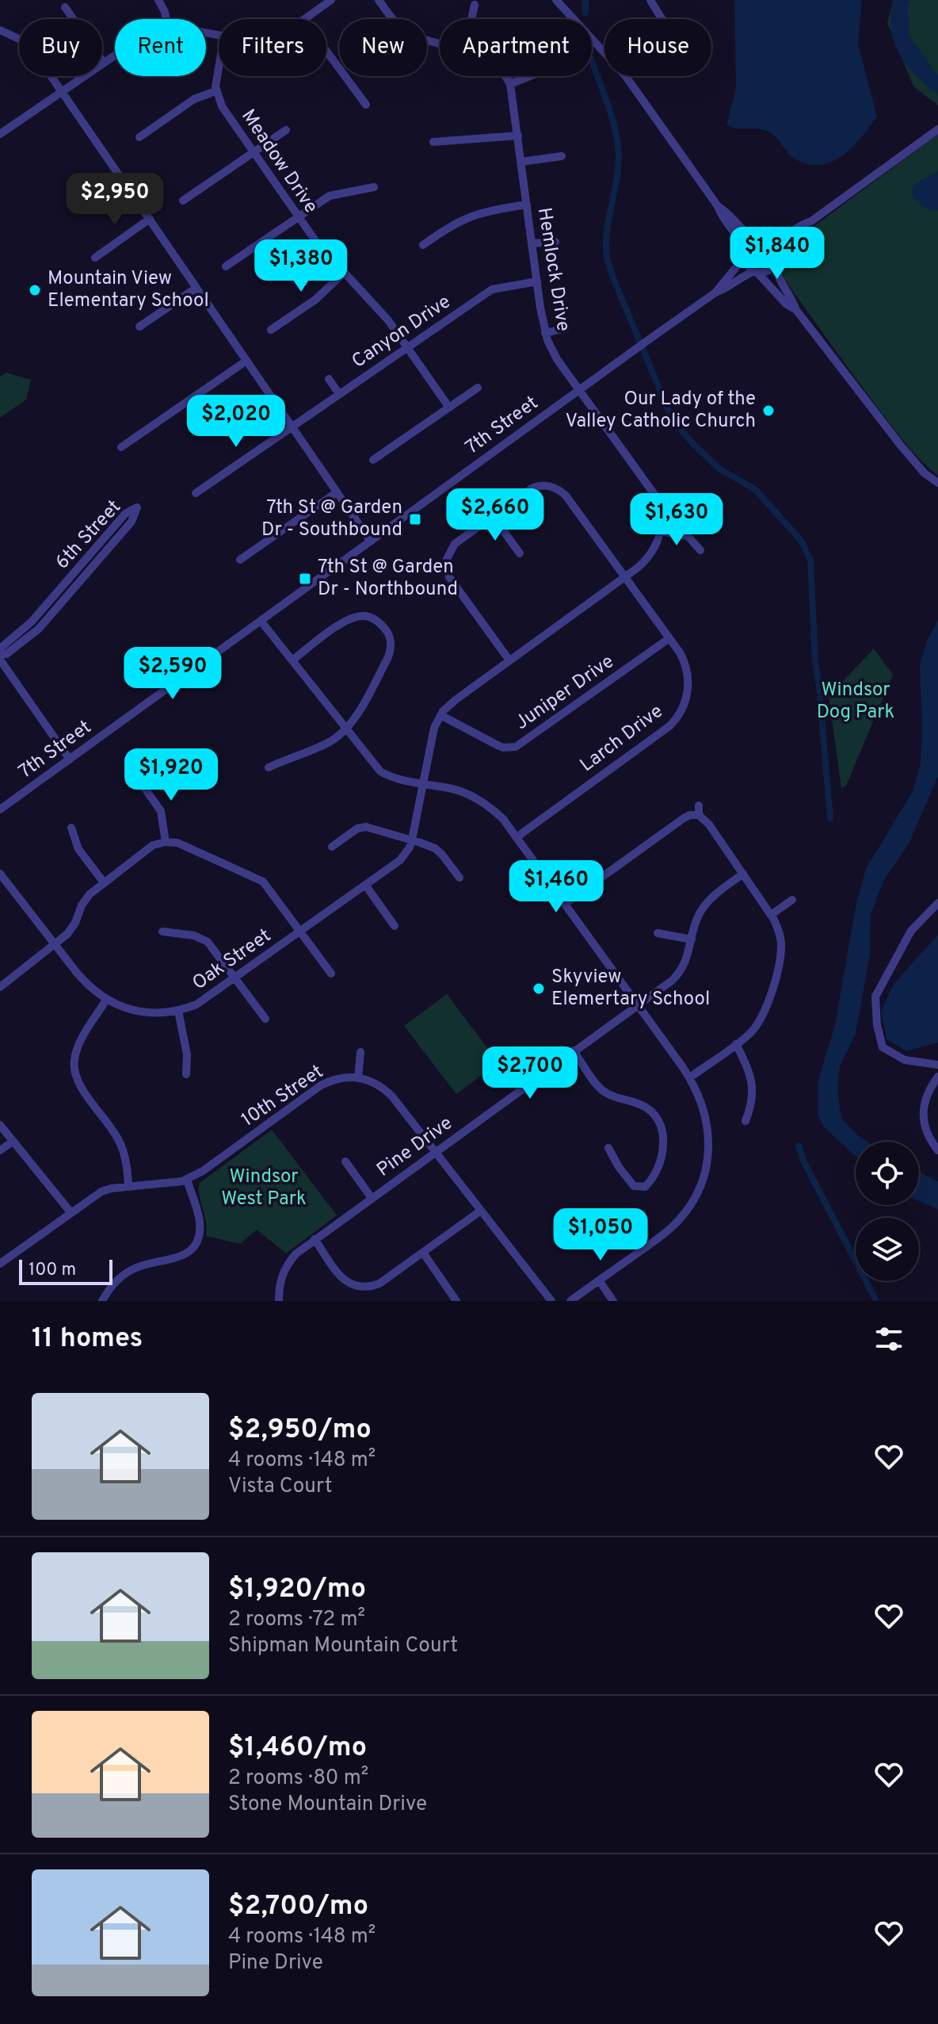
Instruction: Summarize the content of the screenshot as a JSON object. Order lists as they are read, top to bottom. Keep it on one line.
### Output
{"streets":{"street":["Meadow Drive","Hemlock Drive","Canyon Drive","7th Street","6th Street","Juniper Drive","Larch Drive","Oak Street","10th Street","Pine Drive"]},"crossings":[["Meadow Drive","Canyon Drive"],["Hemlock Drive","Canyon Drive"],["Hemlock Drive","7th Street"],["Juniper Drive","Larch Drive"]],"parks":["Windsor Dog Park","Windsor West Park"],"places":{"other":["Mountain View Elementary School","Our Lady of the Valley Catholic Church","Skyview Elemertary School"],"transit":["7th St @ Garden Dr - Southbound","7th St @ Garden Dr - Northbound"]},"scale_bar":"100 m","page":{"chip":["Buy","Rent","Filters","New","Apartment","House"],"price":["$2,950","$1,840","$1,380","$2,020","$2,660","$1,630","$2,590","$1,920","$1,460","$2,700","$1,050"],"scale":"100 m","heading":"11 homes","list":[{"name":"$2,950/mo","note":"4 rooms · 148 m² · Vista Court"},{"name":"$1,920/mo","note":"2 rooms · 72 m² · Shipman Mountain Court"},{"name":"$1,460/mo","note":"2 rooms · 80 m² · Stone Mountain Drive"},{"name":"$2,700/mo","note":"4 rooms · 148 m² · Pine Drive"}]}}
